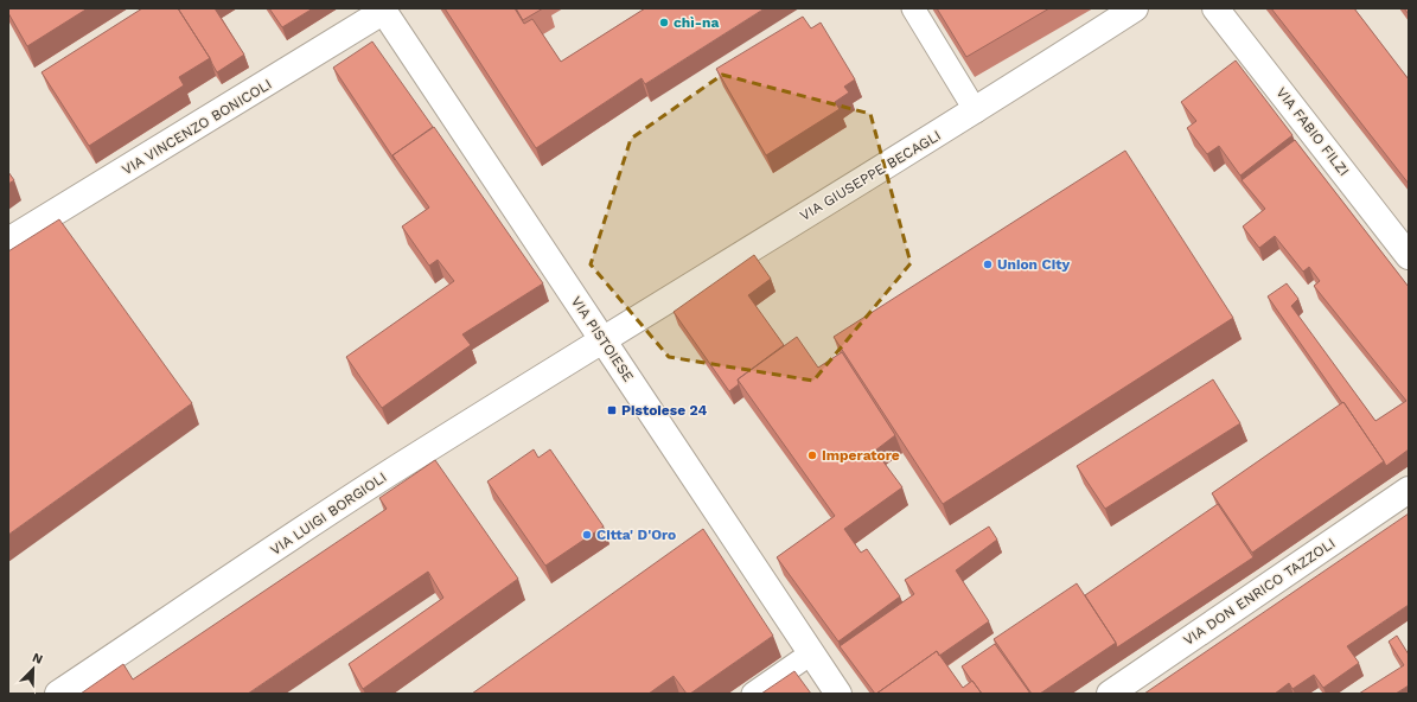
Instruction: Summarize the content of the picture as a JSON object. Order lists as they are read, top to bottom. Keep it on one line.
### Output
{"streets":{"street":["VIA VINCENZO BONICOLI","VIA FABIO FILZI","VIA GIUSEPPE BECAGLI","VIA PISTOIESE","VIA LUIGI BORGIOLI","VIA DON ENRICO TAZZOLI"]},"crossings":[["VIA VINCENZO BONICOLI","VIA PISTOIESE"],["VIA GIUSEPPE BECAGLI","VIA PISTOIESE"],["VIA GIUSEPPE BECAGLI","VIA LUIGI BORGIOLI"],["VIA PISTOIESE","VIA LUIGI BORGIOLI"]],"places":{"other":["chì-na","Union City","Imperatore","Citta' D'Oro"],"transit":["Pistoiese 24"]},"north":"top right"}
